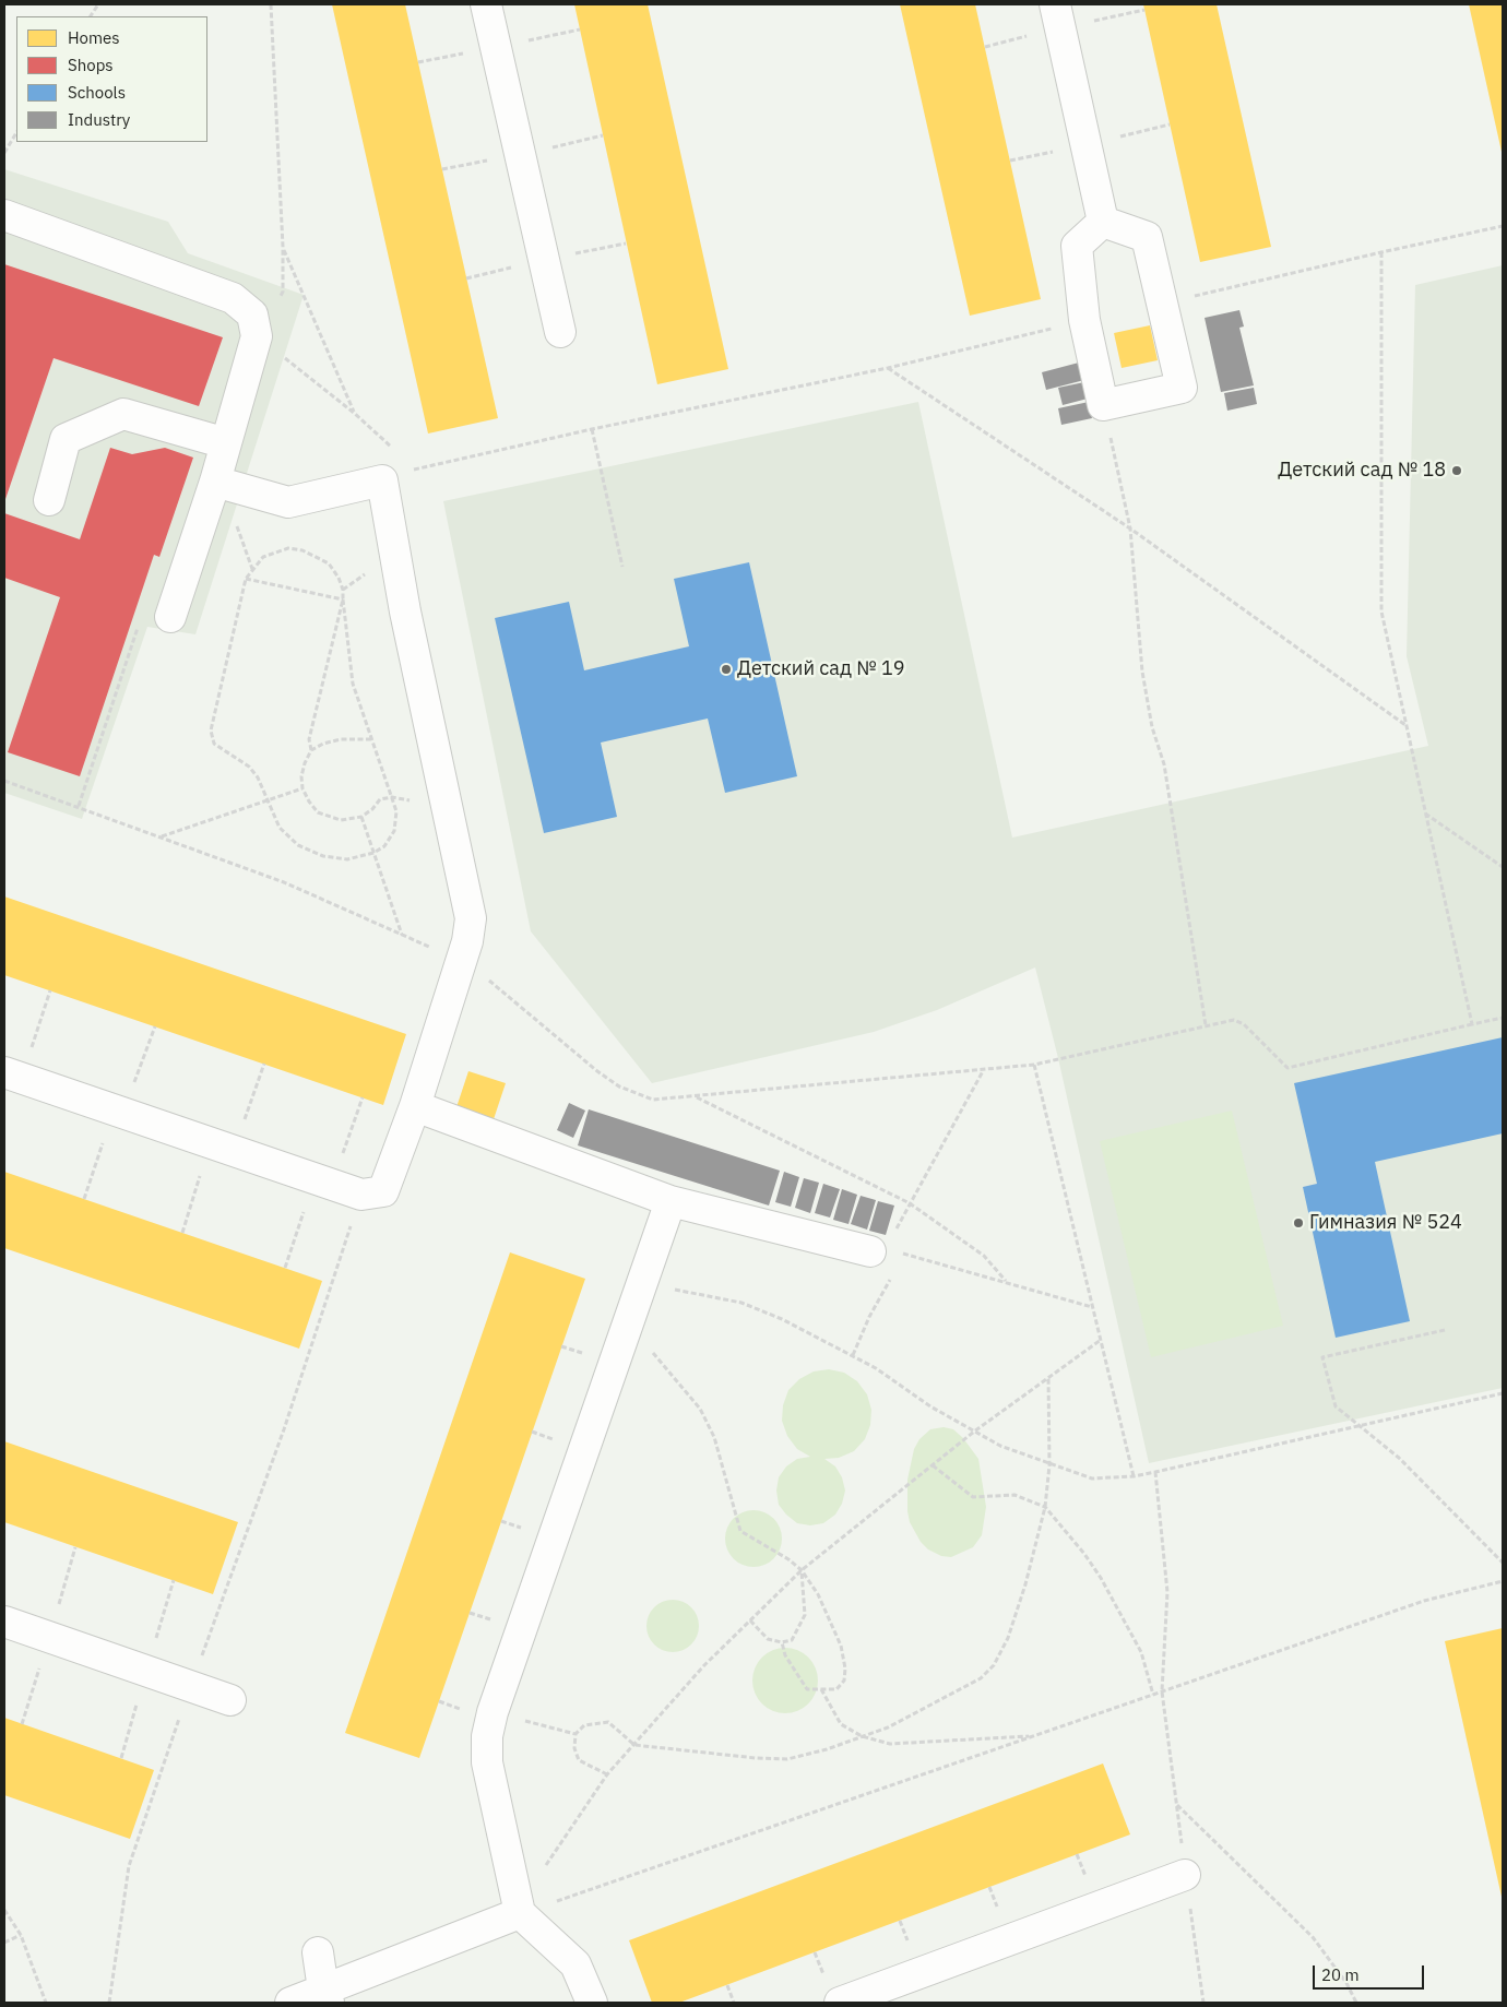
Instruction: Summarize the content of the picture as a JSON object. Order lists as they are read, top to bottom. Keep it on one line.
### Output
{"places":["Детский сад № 18","Детский сад № 19","Гимназия № 524"],"legend":["Homes","Shops","Schools","Industry"],"scale_bar":"20 m"}
